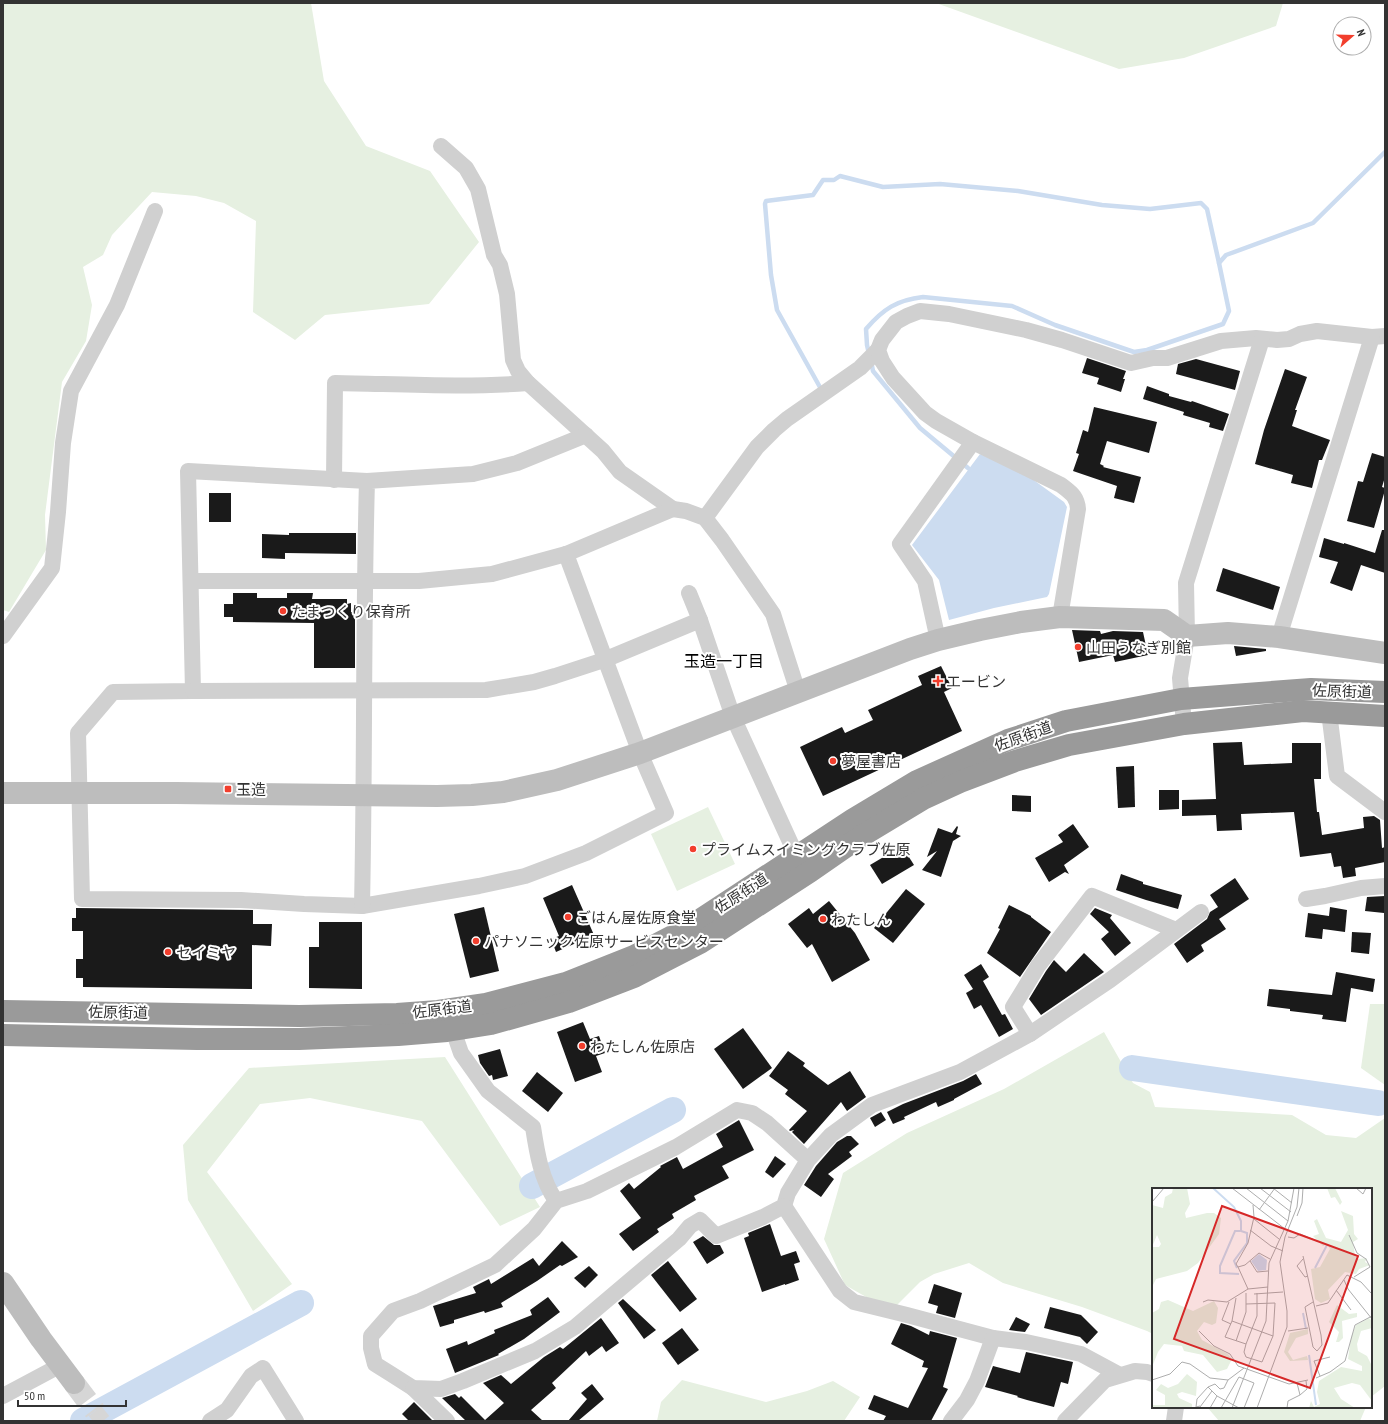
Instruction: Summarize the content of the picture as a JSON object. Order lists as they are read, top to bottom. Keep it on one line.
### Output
{"streets":{"highway":["佐原街道"]},"districts":["玉造一丁目"],"places":{"other":["たまつくり保育所","山田うなぎ別館","夢屋書店","プライムスイミングクラブ佐原","ごはん屋佐原食堂","わたしん","パナソニック佐原サービスセンター","セイミヤ","わたしん佐原店"],"health":["エービン"],"transit":["玉造"]},"scale_bar":"50 m","north":"right"}
